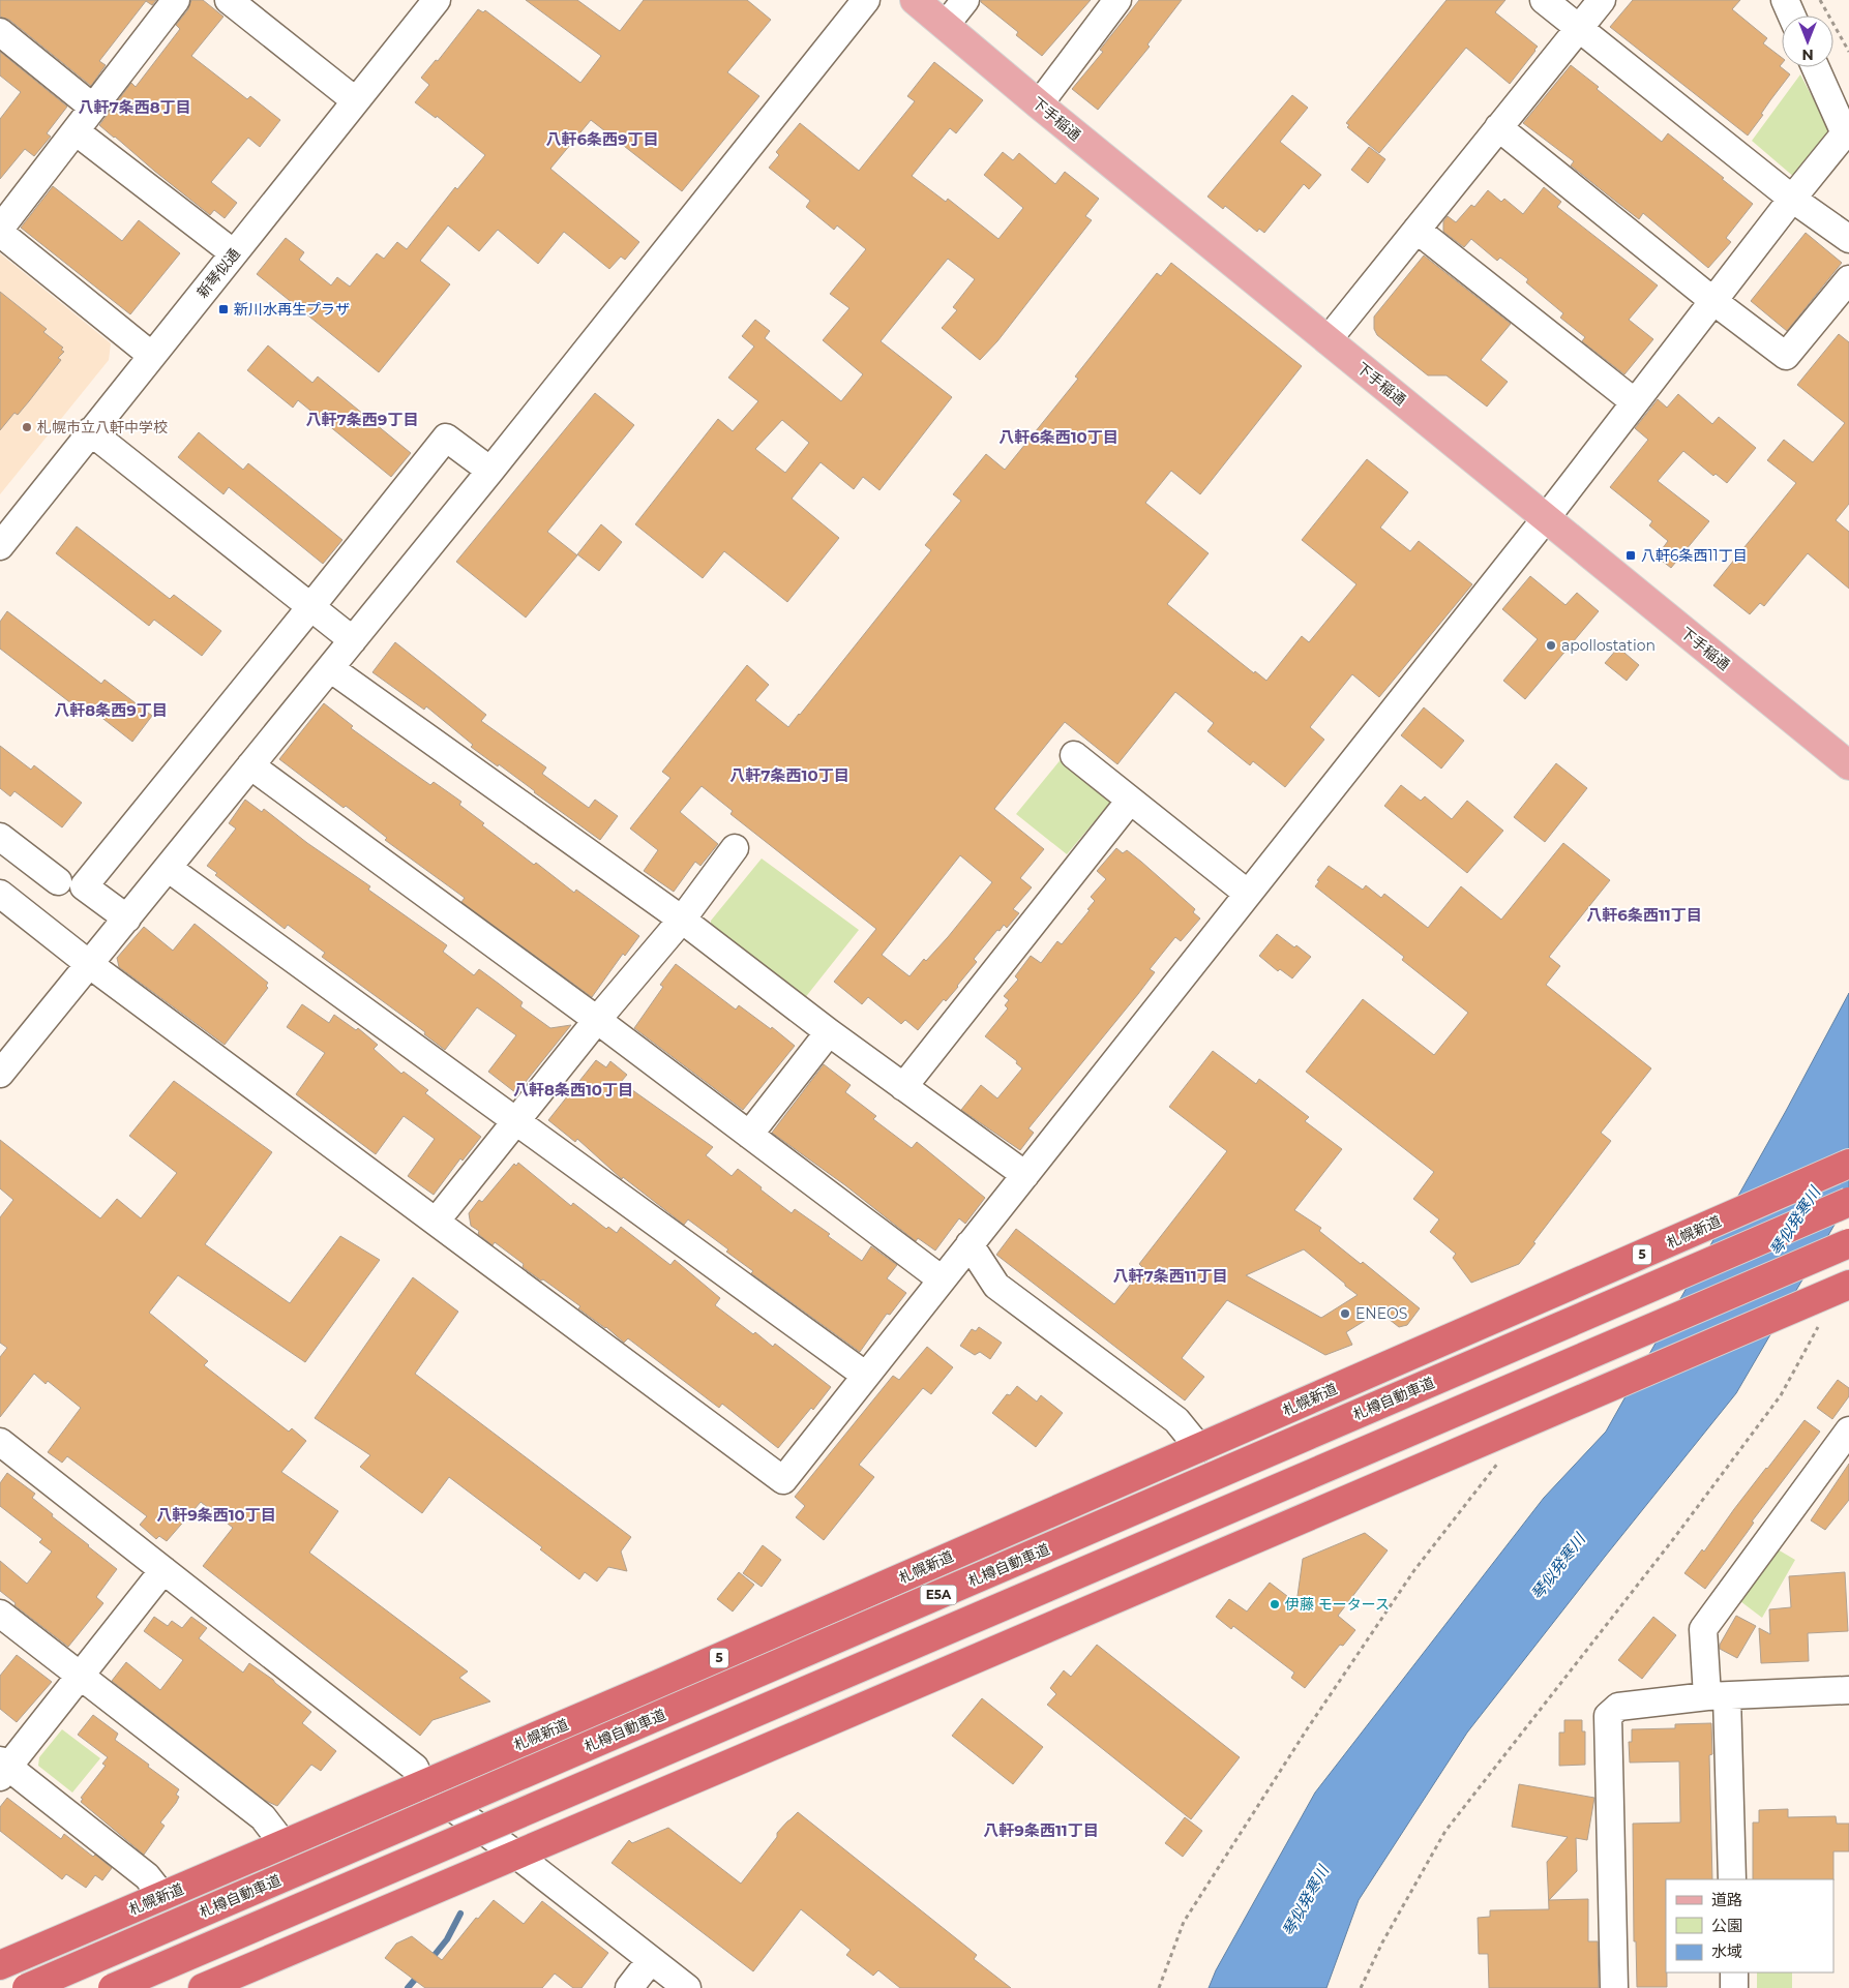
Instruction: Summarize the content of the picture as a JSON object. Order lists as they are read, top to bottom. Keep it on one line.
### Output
{"streets":{"highway":["札幌新道","5","札樽自動車道","E5A"],"main road":["下手稲通"],"street":["新琴似通"]},"districts":["八軒7条西8丁目","八軒6条西9丁目","八軒7条西9丁目","八軒6条西10丁目","八軒8条西9丁目","八軒7条西10丁目","八軒6条西11丁目","八軒8条西10丁目","八軒7条西11丁目","八軒9条西10丁目","八軒9条西11丁目"],"water":["琴似発寒川"],"places":{"transit":["新川水再生プラザ","八軒6条西11丁目"],"other":["札幌市立八軒中学校","apollostation","ENEOS","伊藤 モータース"]},"legend":["道路","公園","水域"],"north":"bottom"}
